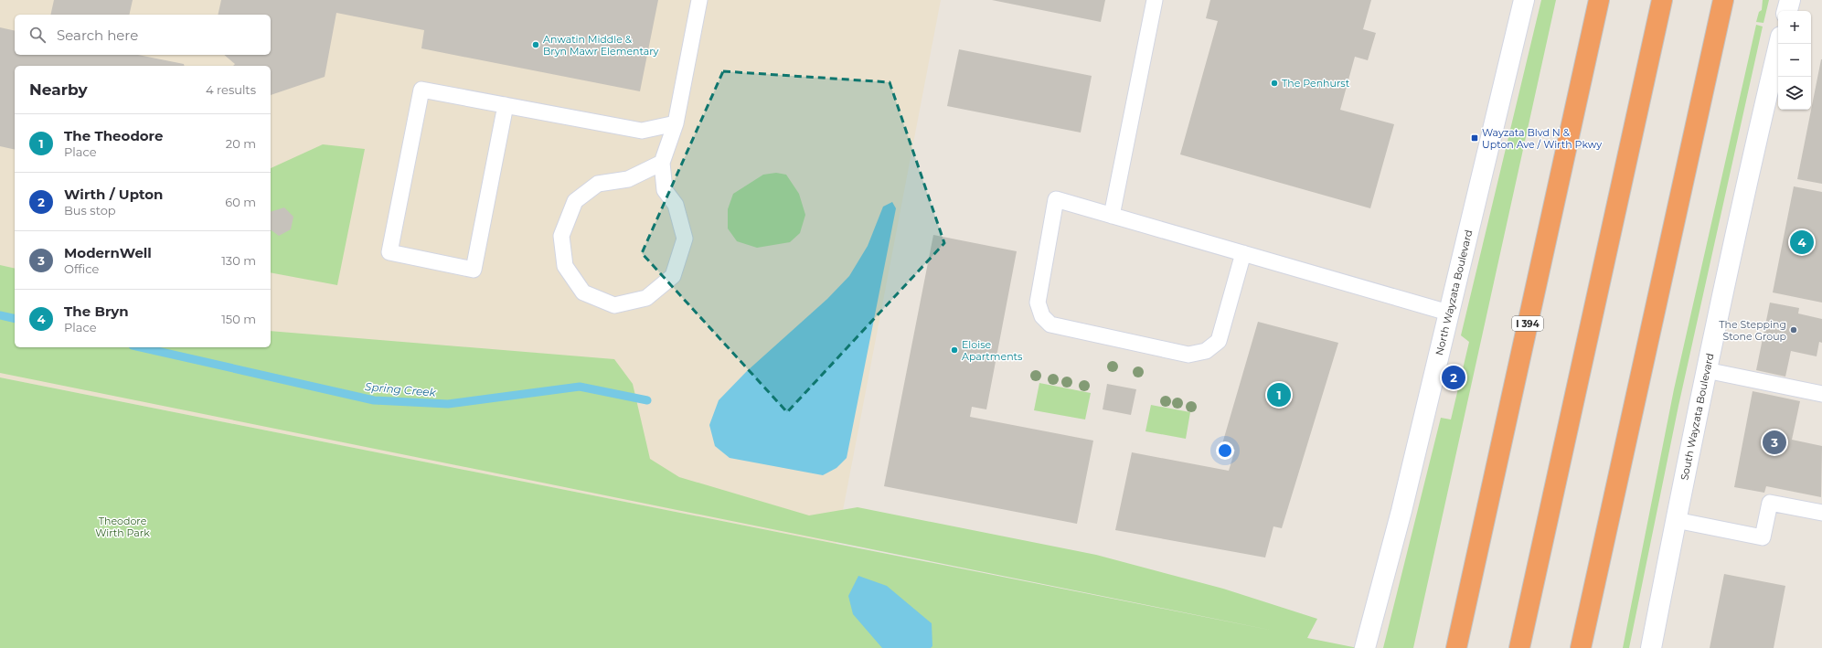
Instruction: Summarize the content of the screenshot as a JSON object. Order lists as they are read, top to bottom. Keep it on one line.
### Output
{"streets":{"highway":["I 394"],"street":["North Wayzata Boulevard","South Wayzata Boulevard"]},"water":["Spring Creek"],"parks":["Theodore Wirth Park"],"places":{"other":["Anwatin Middle & Bryn Mawr Elementary","The Penhurst","The Stepping Stone Group","Eloise Apartments"],"transit":["Wayzata Blvd N & Upton Ave / Wirth Pkwy"]},"page":{"map_buttons":["+","−"],"search":"Search here","heading":["Nearby","4 results"],"list":[{"mark":"1","name":"The Theodore","note":"Place","value":"20 m"},{"mark":"2","name":"Wirth / Upton","note":"Bus stop","value":"60 m"},{"mark":"3","name":"ModernWell","note":"Office","value":"130 m"},{"mark":"4","name":"The Bryn","note":"Place","value":"150 m"}],"pins":["4","2","1","3"]}}
